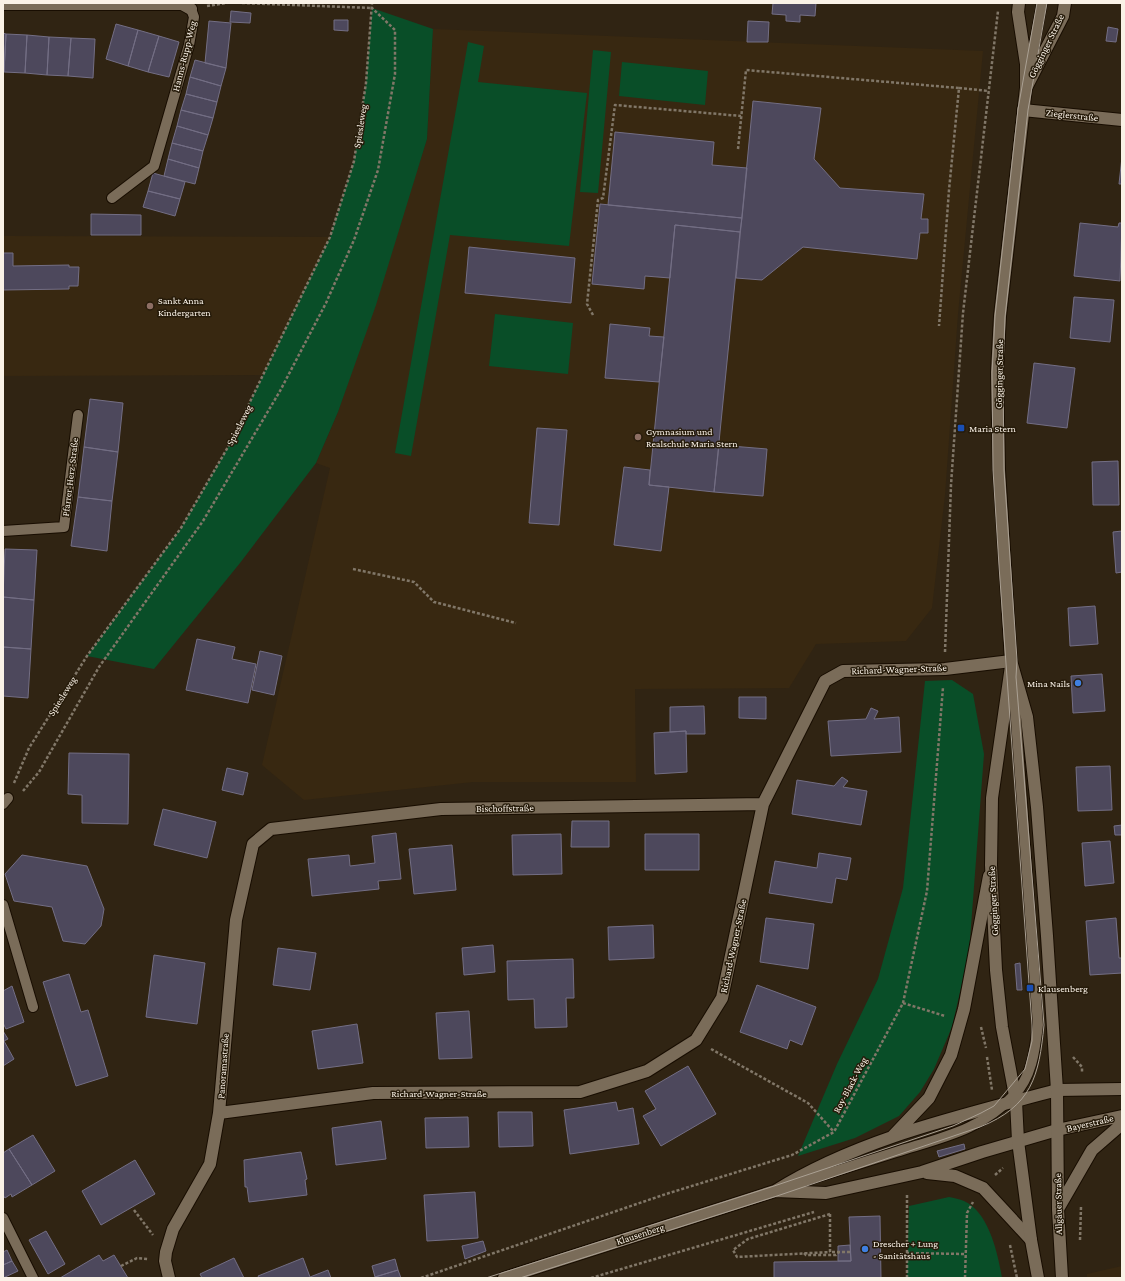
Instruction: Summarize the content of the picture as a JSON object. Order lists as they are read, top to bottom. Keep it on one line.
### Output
{"streets":{"street":["Gögginger Straße","Hanns-Rupp-Weg","Zieglerstraße","Richard-Wagner-Straße","Bischoffstraße","Panoramastraße","Bayerstraße","Allgäuer Straße","Klausenberg"],"lane":["Pfarrer-Herz-Straße"],"path":["Spiesleweg","Roy-Black-Weg"]},"crossings":[["Gögginger Straße","Zieglerstraße"],["Gögginger Straße","Richard-Wagner-Straße"],["Gögginger Straße","Bayerstraße"],["Gögginger Straße","Allgäuer Straße"],["Gögginger Straße","Klausenberg"],["Richard-Wagner-Straße","Bischoffstraße"],["Richard-Wagner-Straße","Panoramastraße"],["Richard-Wagner-Straße","Roy-Black-Weg"],["Bischoffstraße","Panoramastraße"],["Bayerstraße","Allgäuer Straße"],["Bayerstraße","Klausenberg"],["Allgäuer Straße","Klausenberg"]],"places":{"other":["Sankt Anna Kindergarten","Gymnasium und Realschule Maria Stern","Mina Nails","Drescher + Lung - Sanitätshaus"],"transit":["Maria Stern","Klausenberg"]}}
